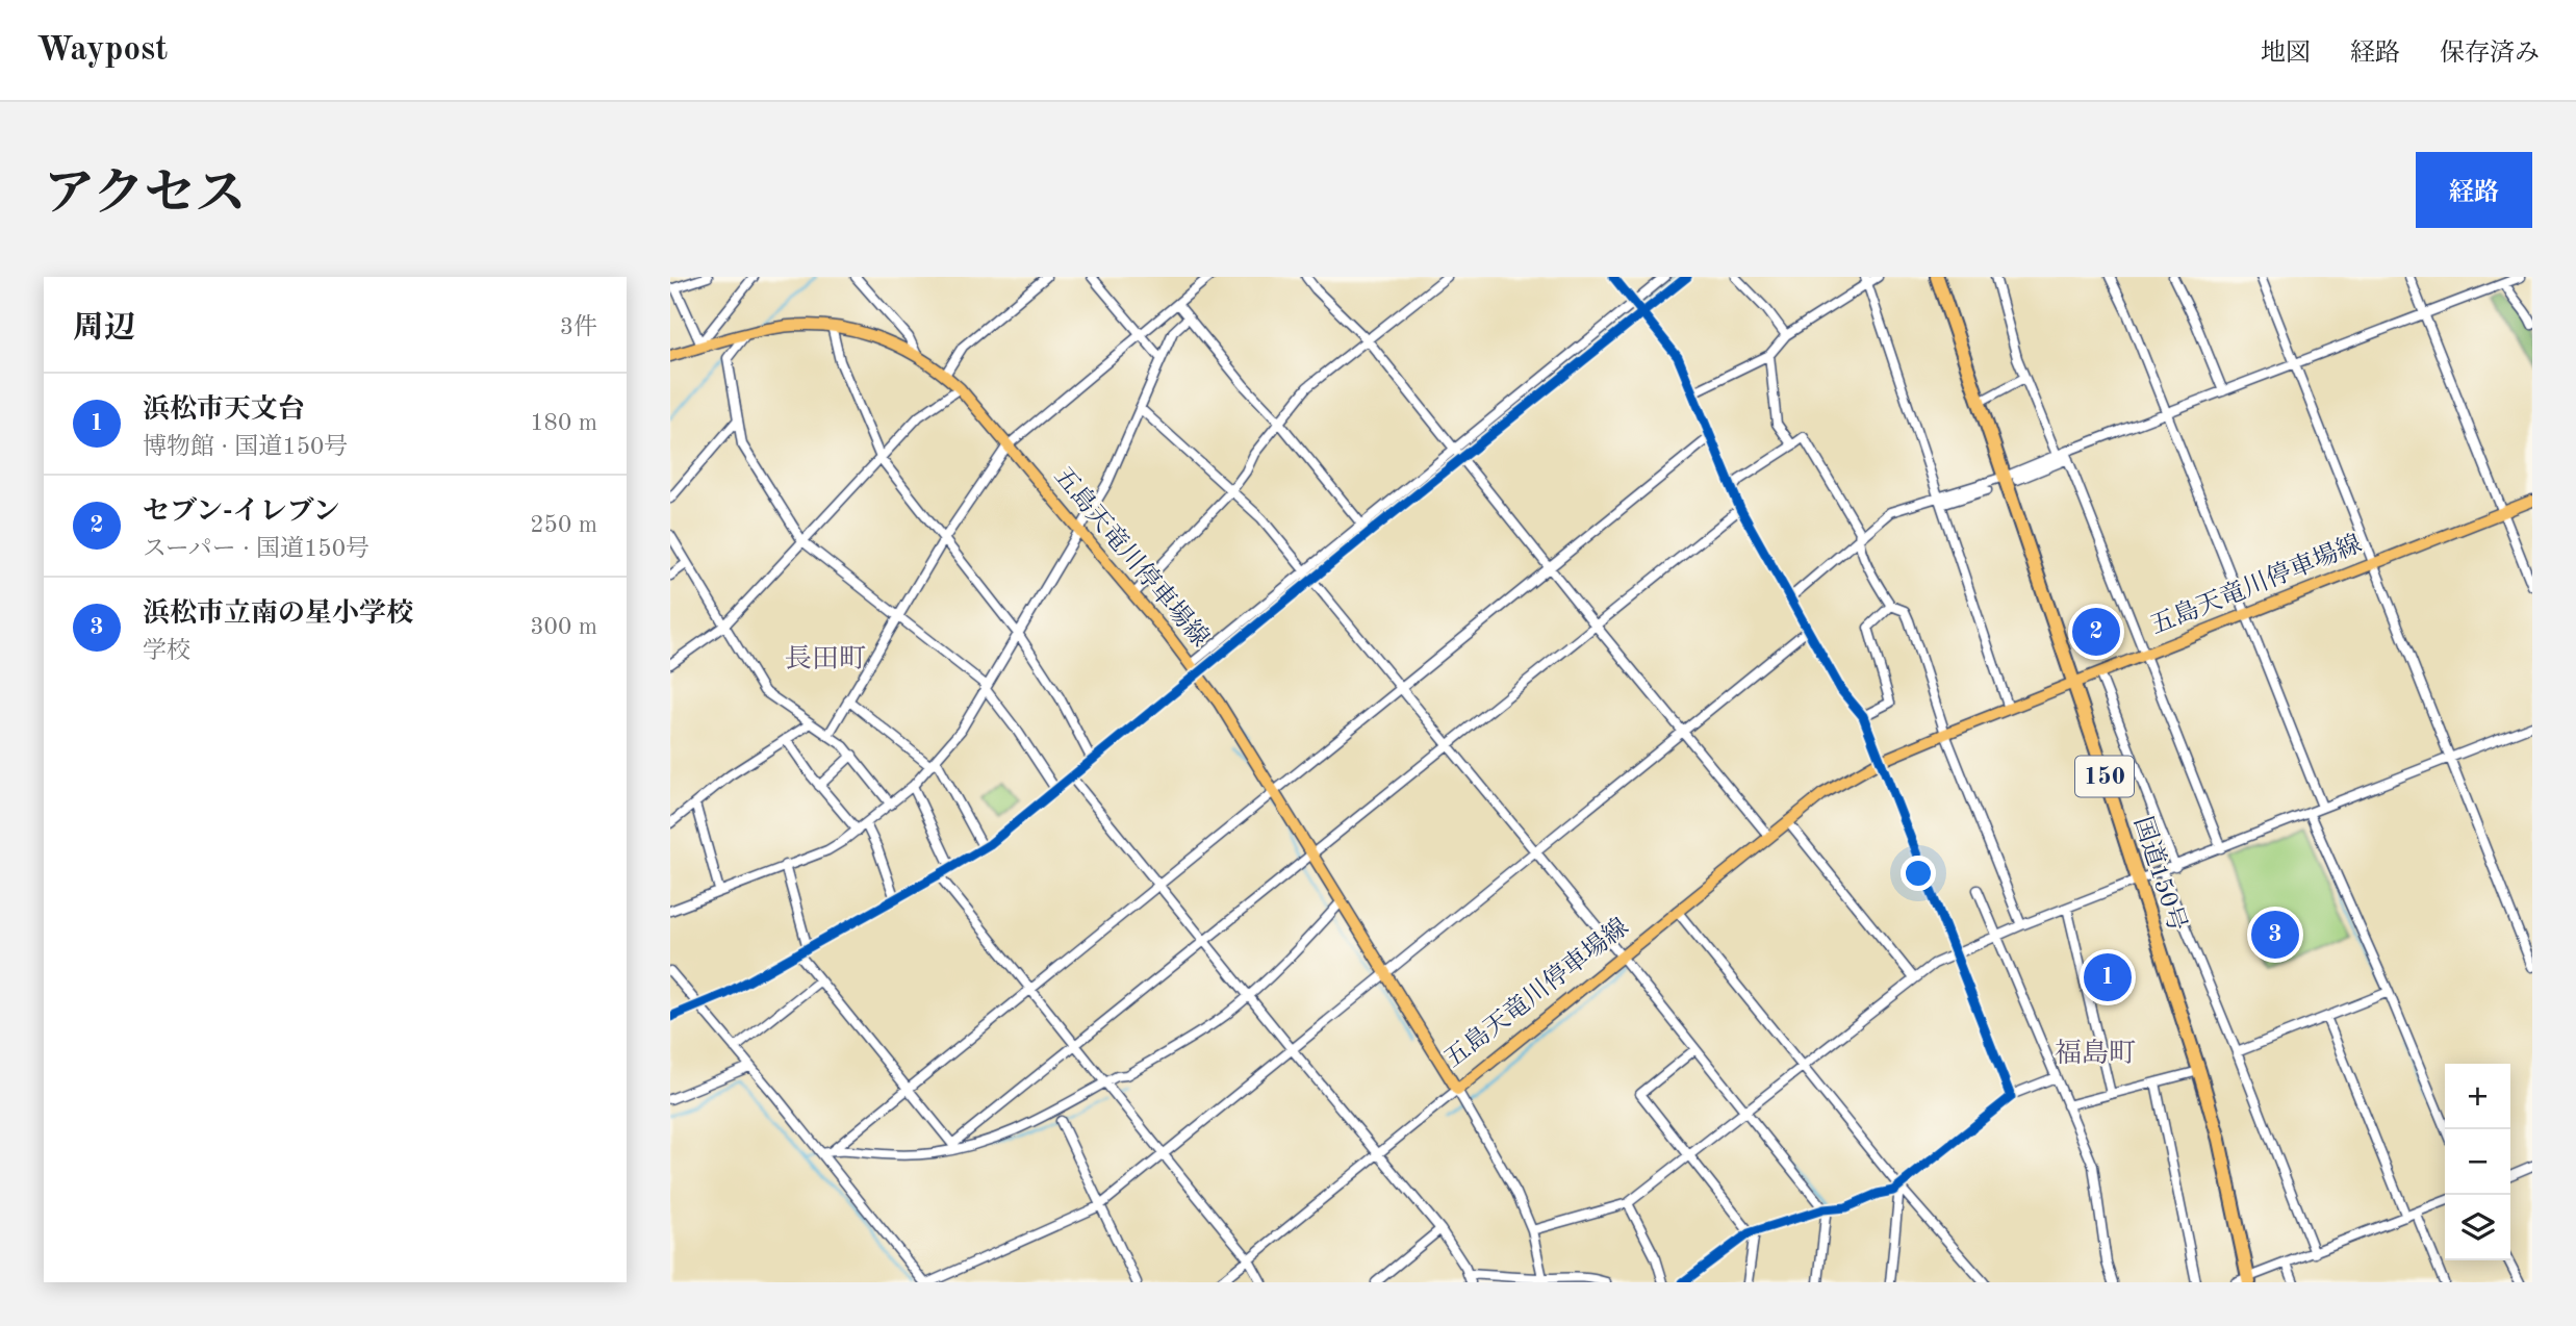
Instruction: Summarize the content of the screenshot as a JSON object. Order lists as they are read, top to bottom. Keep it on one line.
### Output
{"streets":{"highway":["150","国道150号"],"main road":["五島天竜川停車場線"]},"crossings":[["五島天竜川停車場線","国道150号"]],"districts":["長田町","福島町"],"page":{"header":"Waypost","nav":["地図","経路","保存済み"],"title":"アクセス","buttons":"経路","heading":["周辺","3件"],"list":[{"mark":"1","name":"浜松市天文台","note":"博物館 · 国道150号","value":"180 m"},{"mark":"2","name":"セブン-イレブン","note":"スーパー · 国道150号","value":"250 m"},{"mark":"3","name":"浜松市立南の星小学校","note":"学校","value":"300 m"}],"pins":["2","3","1"],"map_buttons":["+","−"]}}
